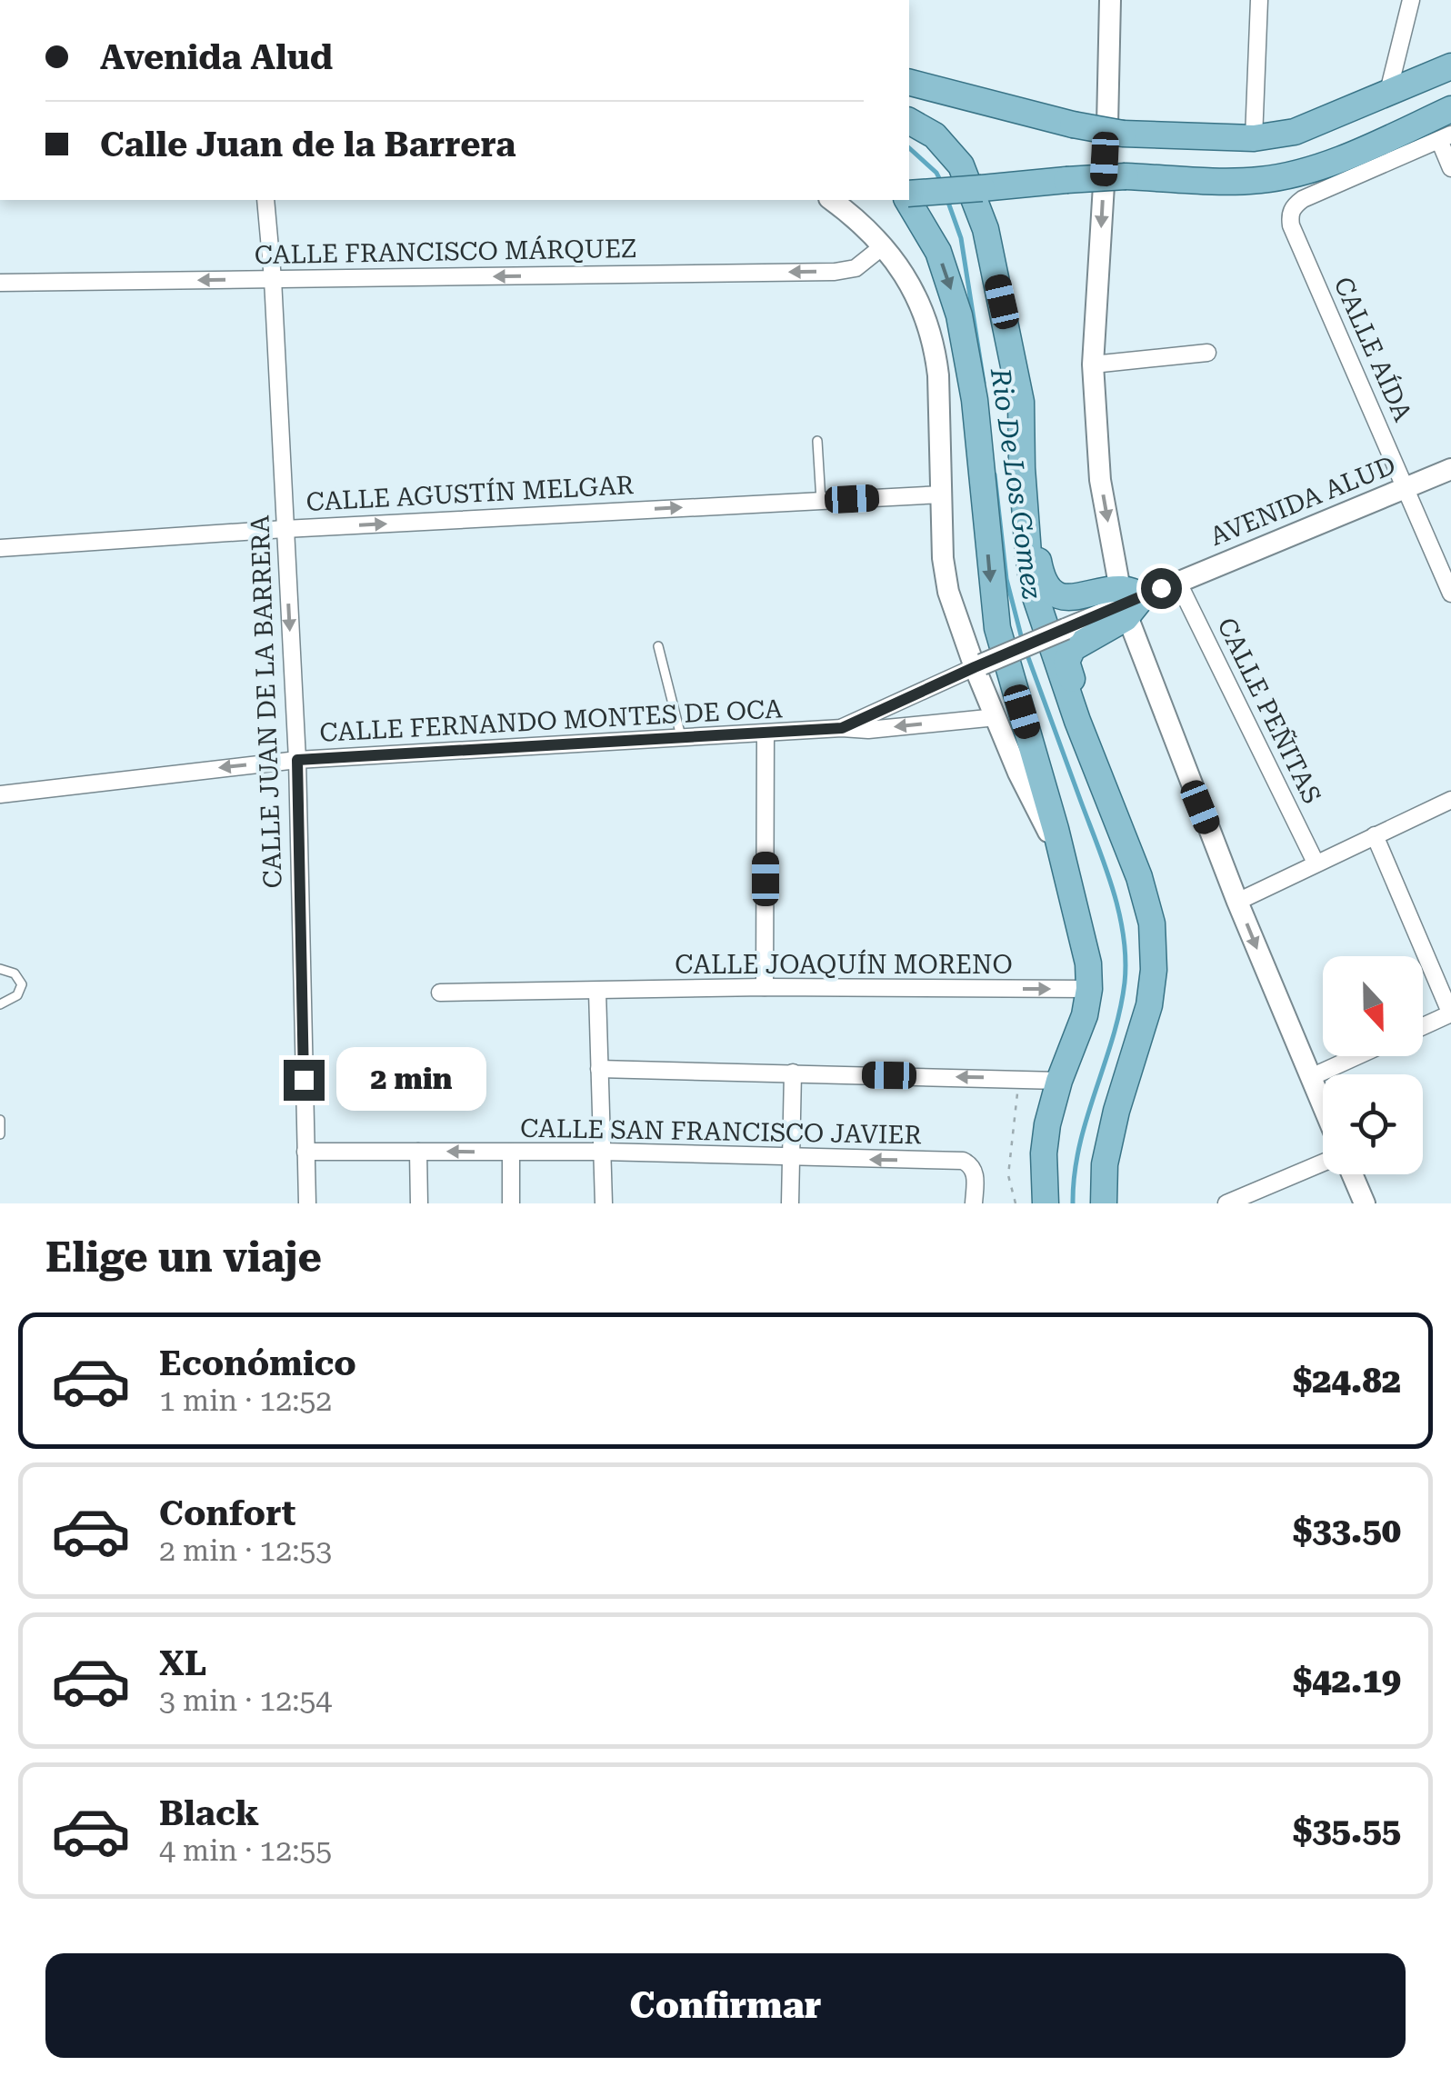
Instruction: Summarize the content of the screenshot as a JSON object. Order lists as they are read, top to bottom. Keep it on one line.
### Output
{"streets":{"street":["CALLE FRANCISCO MÁRQUEZ","CALLE AÍDA","CALLE AGUSTÍN MELGAR","AVENIDA ALUD","CALLE JUAN DE LA BARRERA","CALLE PEÑITAS","CALLE FERNANDO MONTES DE OCA","CALLE JOAQUÍN MORENO","CALLE SAN FRANCISCO JAVIER"]},"crossings":[["CALLE FRANCISCO MÁRQUEZ","CALLE JUAN DE LA BARRERA"],["CALLE AÍDA","AVENIDA ALUD"],["CALLE AGUSTÍN MELGAR","CALLE JUAN DE LA BARRERA"],["AVENIDA ALUD","CALLE PEÑITAS"],["CALLE JUAN DE LA BARRERA","CALLE FERNANDO MONTES DE OCA"],["CALLE JUAN DE LA BARRERA","CALLE SAN FRANCISCO JAVIER"]],"one_way":["CALLE FRANCISCO MÁRQUEZ","CALLE AGUSTÍN MELGAR"],"water":["Rio De Los Gomez"],"north":"bottom","page":{"banner":["Avenida Alud","Calle Juan de la Barrera"],"bubble":"2 min","heading":"Elige un viaje","list":[{"name":"Económico","note":"1 min · 12:52","value":"$24.82"},{"name":"Confort","note":"2 min · 12:53","value":"$33.50"},{"name":"XL","note":"3 min · 12:54","value":"$42.19"},{"name":"Black","note":"4 min · 12:55","value":"$35.55"}],"buttons":"Confirmar"}}
